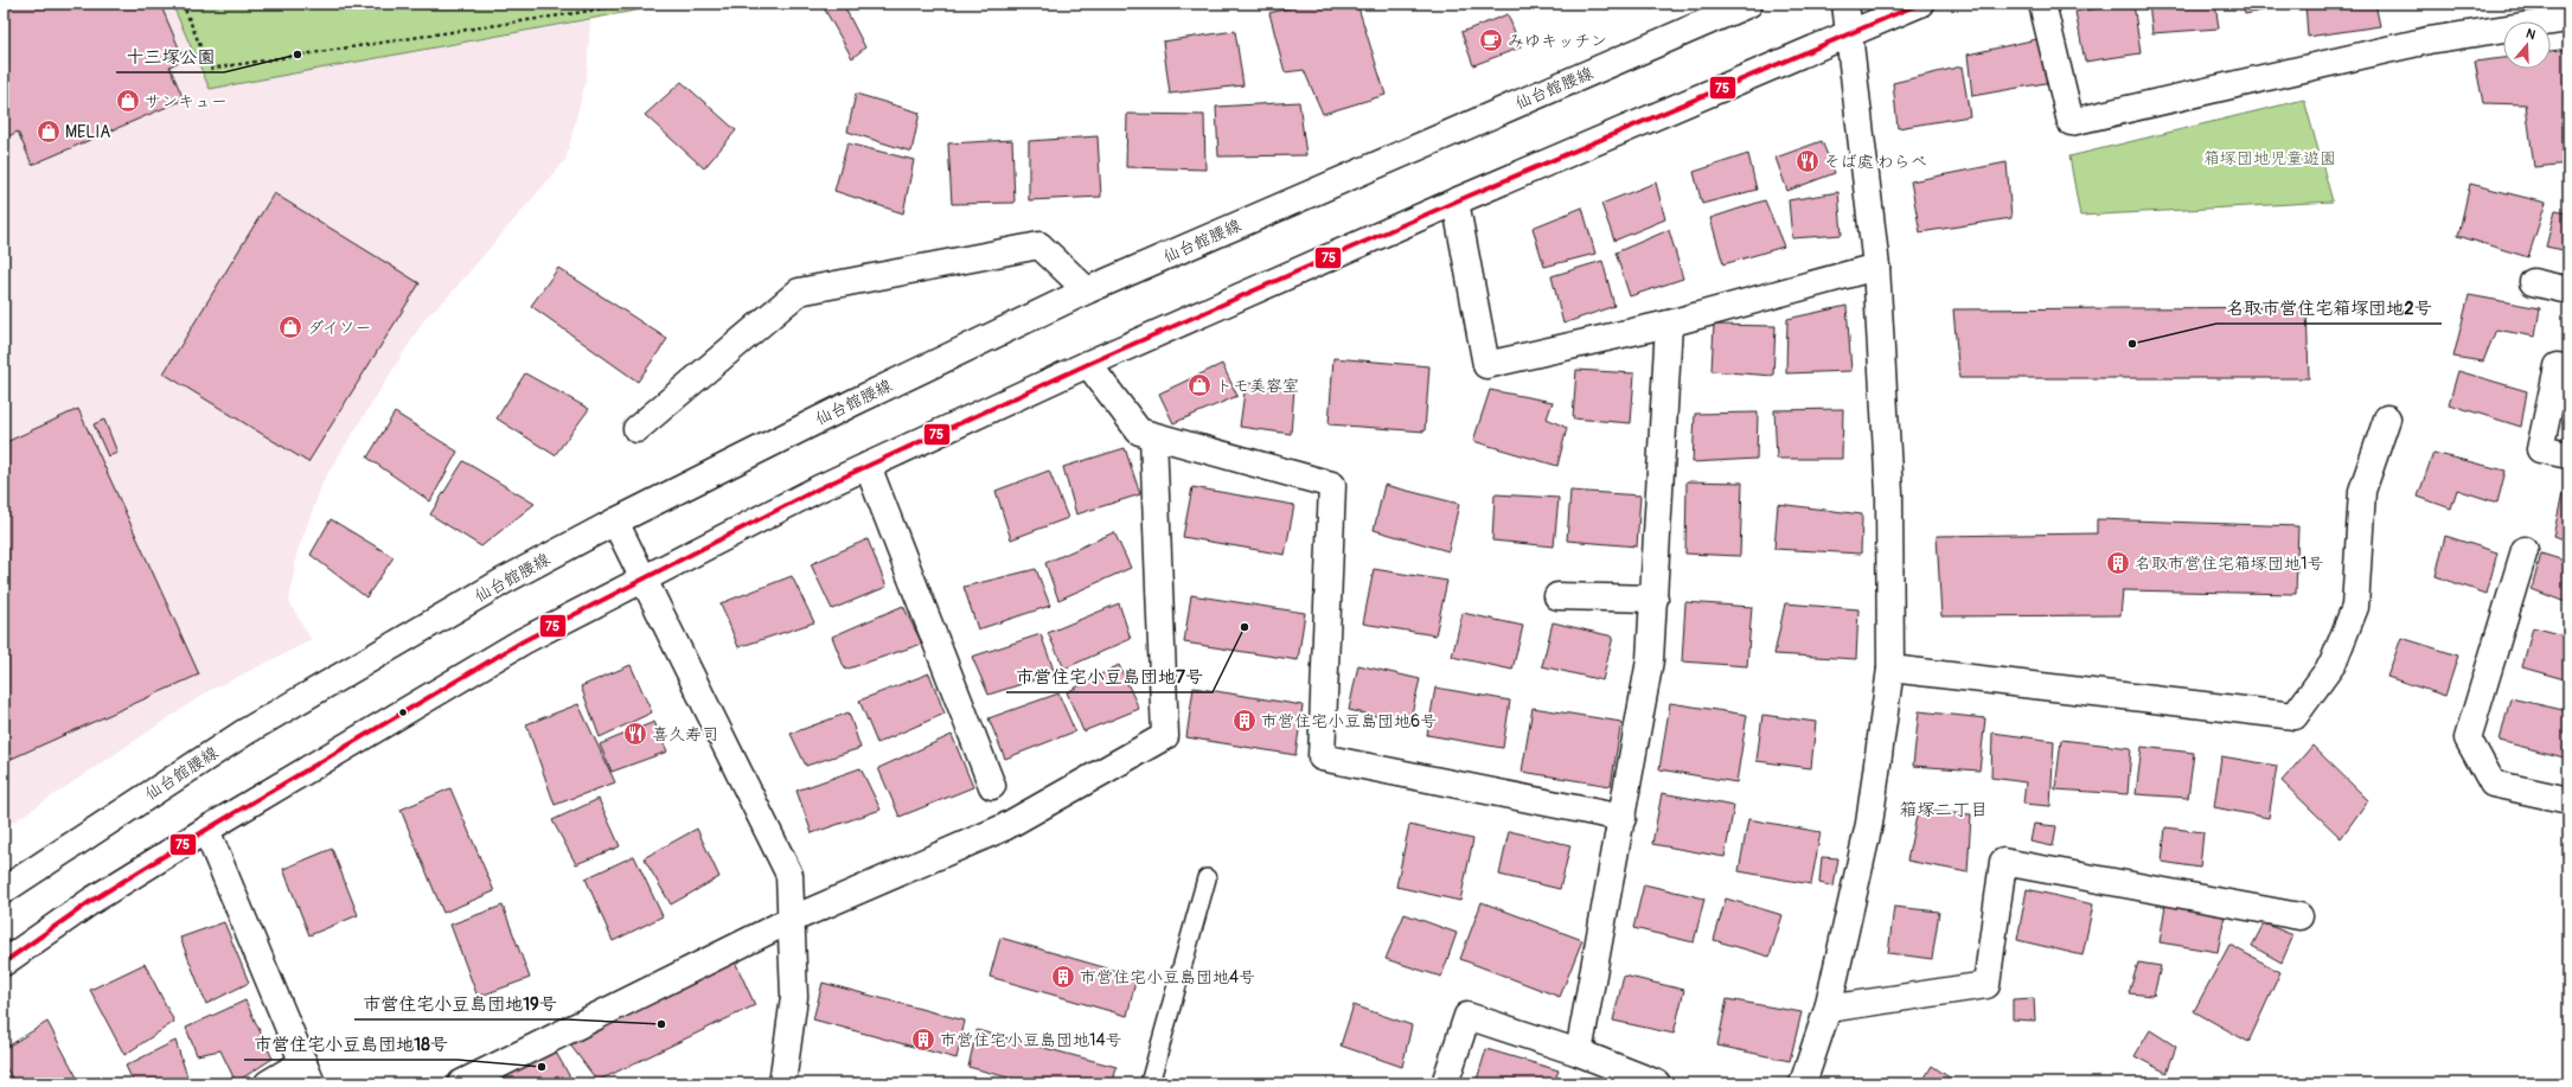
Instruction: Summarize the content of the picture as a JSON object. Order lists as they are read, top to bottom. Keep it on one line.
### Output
{"streets":{"street":["仙台館腰線"]},"districts":["箱塚二丁目"],"parks":["箱塚団地児童遊園"],"places":{"cafe":["みゆキッチン"],"other":["十三塚公園","名取市営住宅箱塚団地2号","市営住宅小豆島団地7号","市営住宅小豆島団地19号","市営住宅小豆島団地18号"],"shop":["サンキュー","MELIA","ダイソー","トモ美容室"],"restaurant":["そば處 わらべ","喜久寿司"],"building":["名取市営住宅箱塚団地1号","市営住宅小豆島団地6号","市営住宅小豆島団地4号","市営住宅小豆島団地14号"]},"lines":["transit line 75"],"north":"top"}
